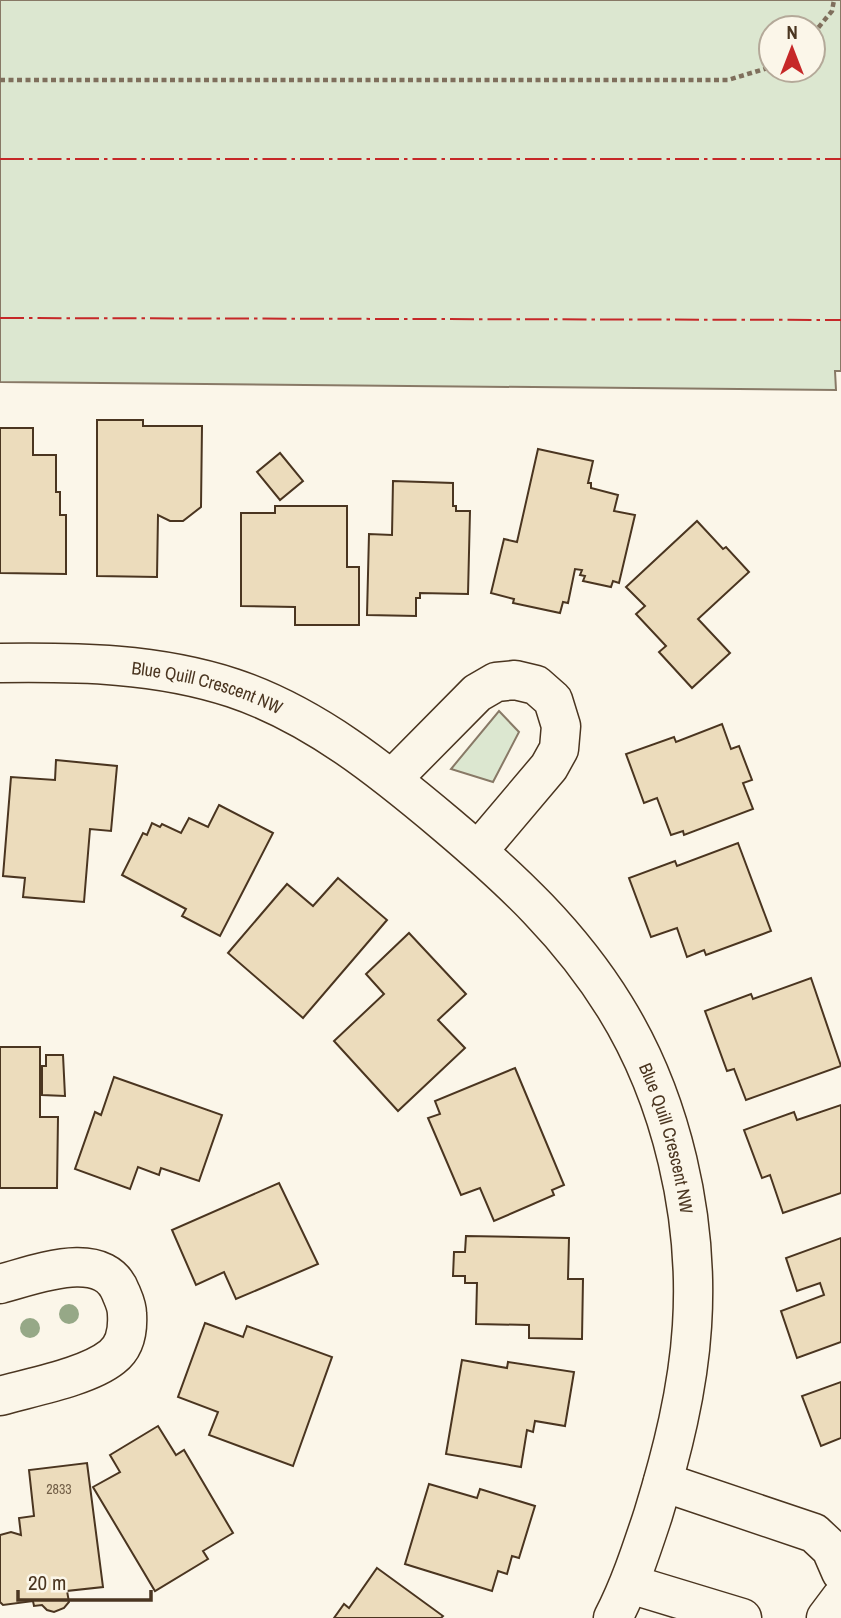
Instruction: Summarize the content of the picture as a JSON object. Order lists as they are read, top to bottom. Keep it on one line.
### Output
{"streets":{"street":["Blue Quill Crescent NW"]},"house_numbers":["2833"],"scale_bar":"20 m","north":"top"}
